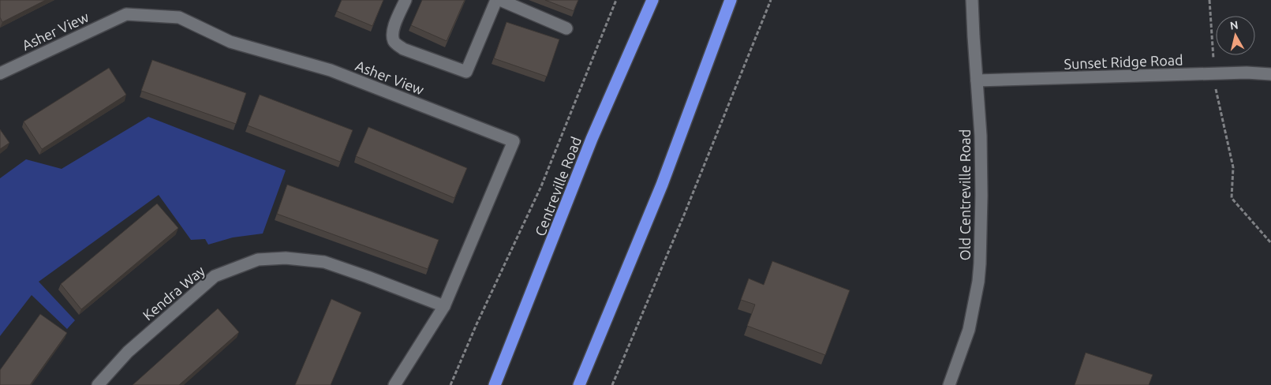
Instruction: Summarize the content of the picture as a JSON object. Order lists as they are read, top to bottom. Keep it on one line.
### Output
{"streets":{"highway":["Centreville Road"],"street":["Asher View","Sunset Ridge Road","Old Centreville Road","Kendra Way"]},"crossings":[["Asher View","Kendra Way"],["Sunset Ridge Road","Old Centreville Road"]],"north":"top"}
